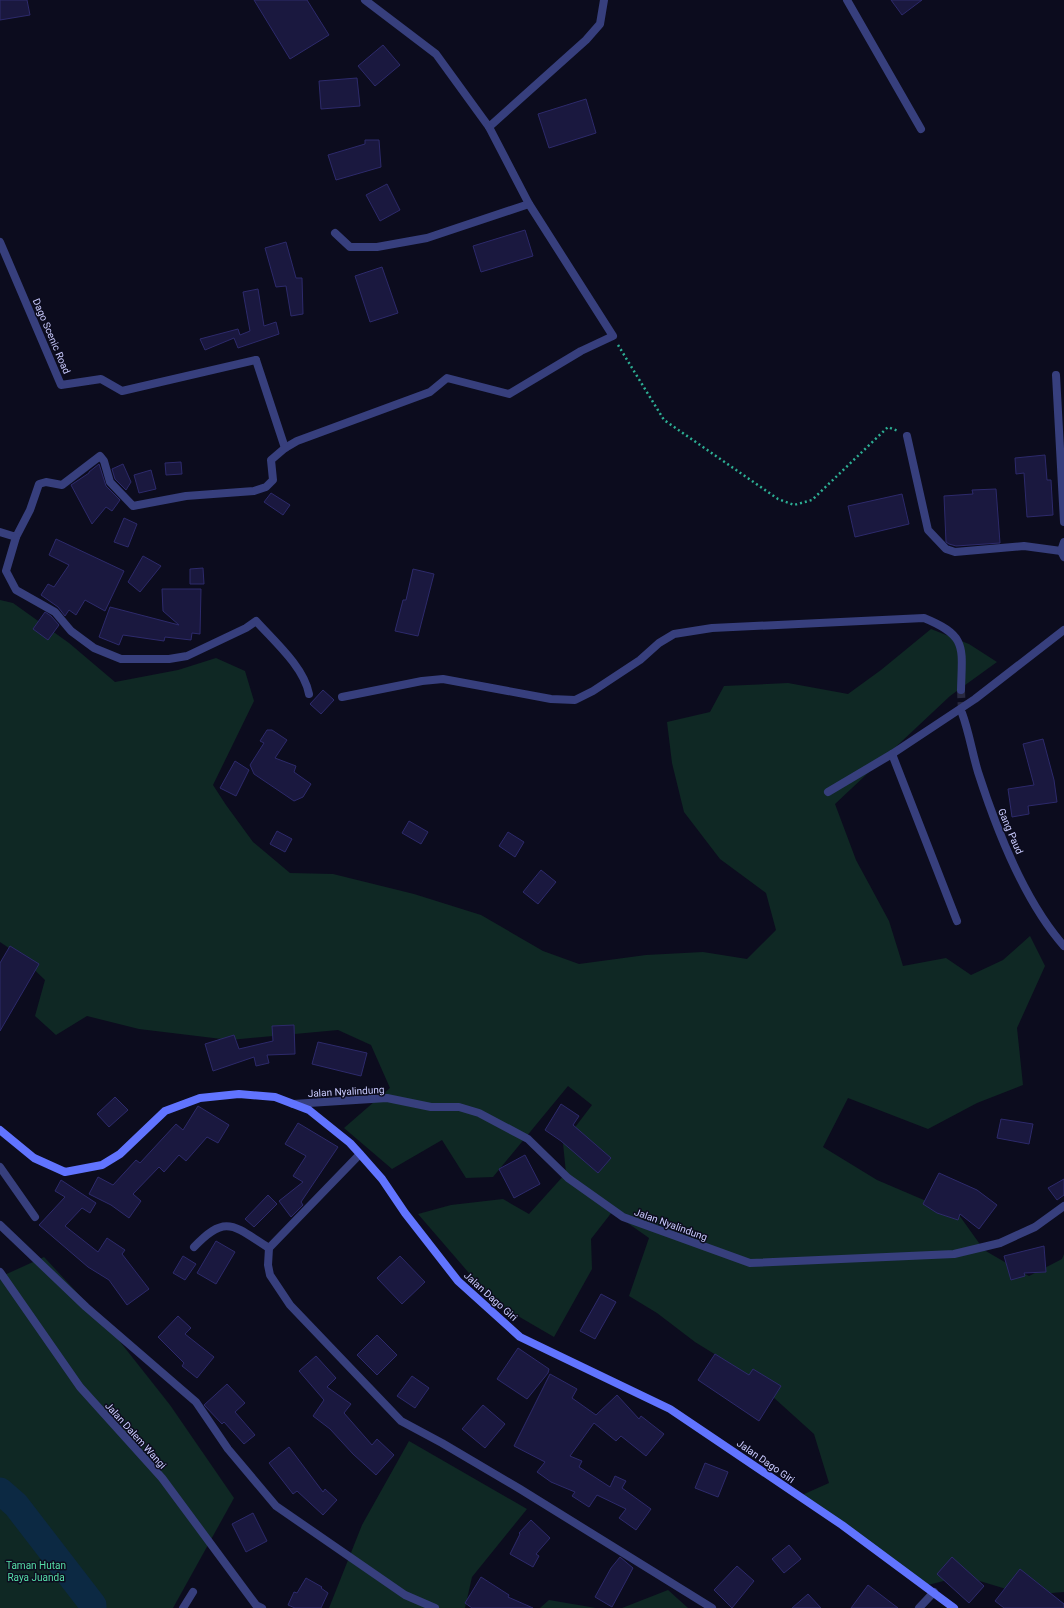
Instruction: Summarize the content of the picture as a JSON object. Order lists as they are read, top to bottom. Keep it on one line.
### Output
{"streets":{"main road":["Jalan Dago Giri"],"street":["Dago Scenic Road","Gang Paud","Jalan Nyalindung","Jalan Dalem Wangi"]},"crossings":[["Jalan Nyalindung","Jalan Dago Giri"]],"parks":["Taman Hutan Raya Juanda"]}
